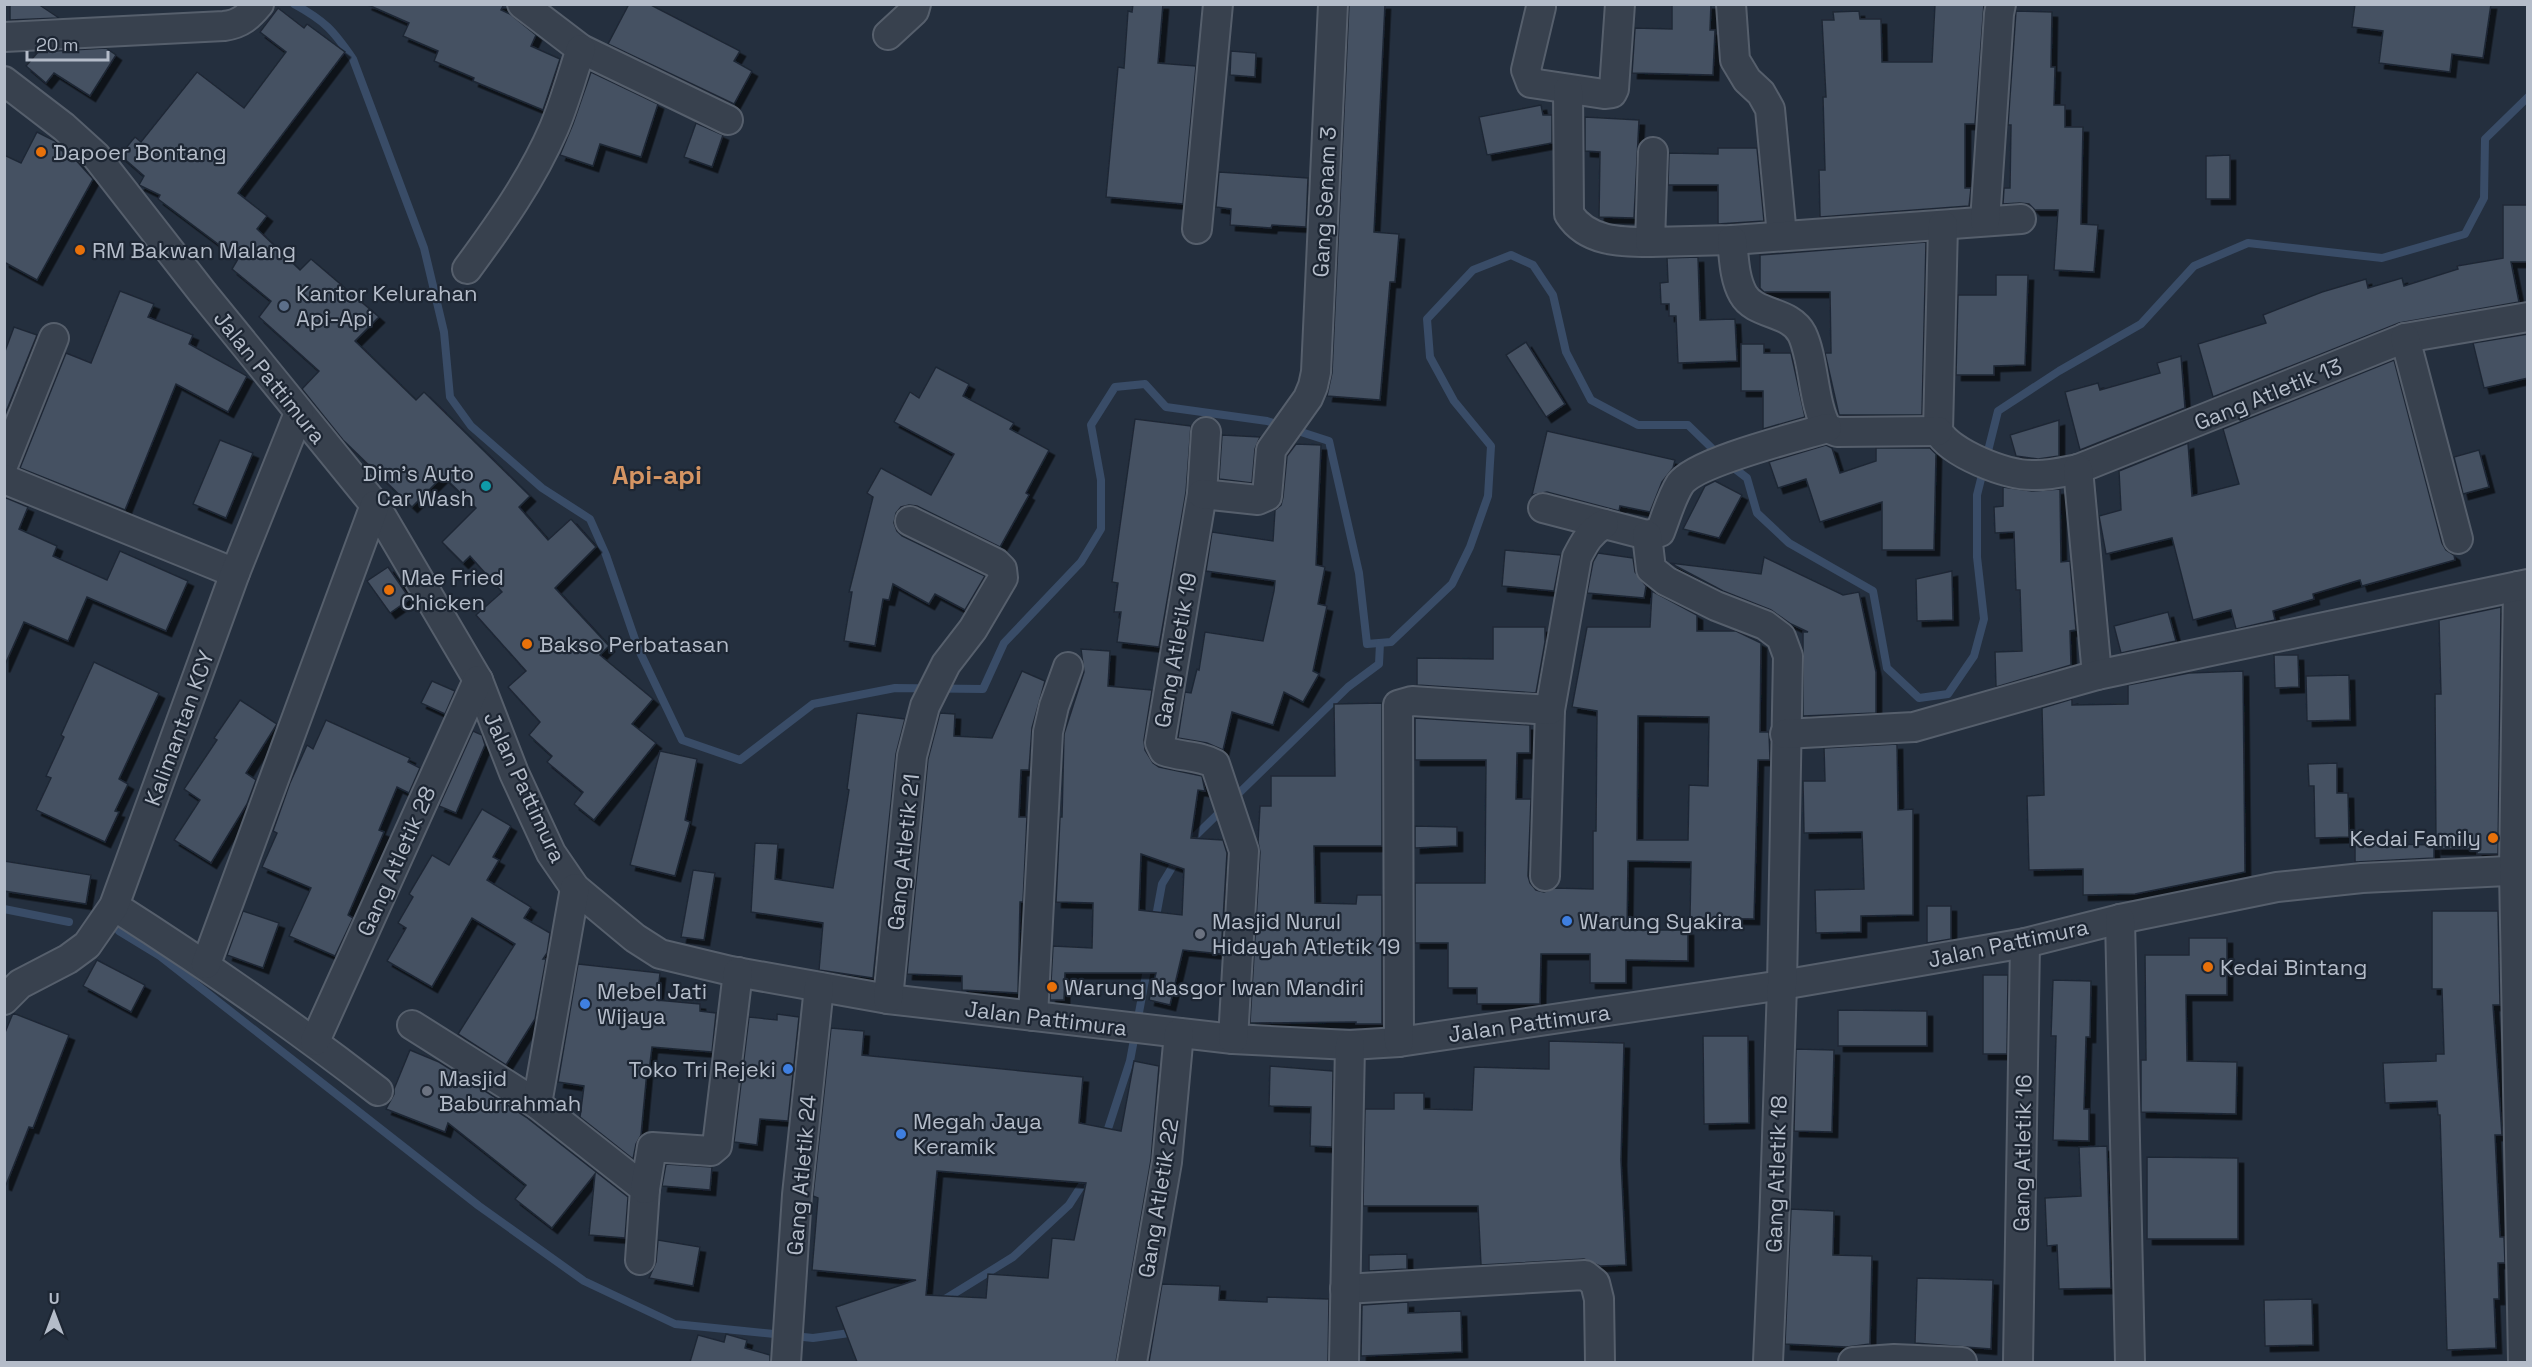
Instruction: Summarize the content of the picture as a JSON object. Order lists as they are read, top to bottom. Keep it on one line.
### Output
{"streets":{"street":["Gang Senam 3","Jalan Pattimura","Gang Atletik 13","Gang Atletik 19","Kalimantan KCY","Gang Atletik 21","Gang Atletik 28","Gang Atletik 16","Gang Atletik 18","Gang Atletik 24","Gang Atletik 22"]},"crossings":[["Gang Senam 3","Gang Atletik 19"],["Jalan Pattimura","Gang Atletik 19"],["Jalan Pattimura","Kalimantan KCY"],["Jalan Pattimura","Gang Atletik 21"],["Jalan Pattimura","Gang Atletik 28"],["Jalan Pattimura","Gang Atletik 16"],["Jalan Pattimura","Gang Atletik 18"],["Jalan Pattimura","Gang Atletik 24"],["Jalan Pattimura","Gang Atletik 22"]],"districts":["Api-api"],"places":["Dapoer Bontang","RM Bakwan Malang","Kantor Kelurahan Api-Api","Dim's Auto Car Wash","Mae Fried Chicken","Bakso Perbatasan","Kedai Family","Warung Syakira","Masjid Nurul Hidayah Atletik 19","Kedai Bintang","Warung Nasgor Iwan Mandiri","Mebel Jati Wijaya","Toko Tri Rejeki","Masjid Baburrahmah","Megah Jaya Keramik"],"scale_bar":"20 m","north":"top"}
